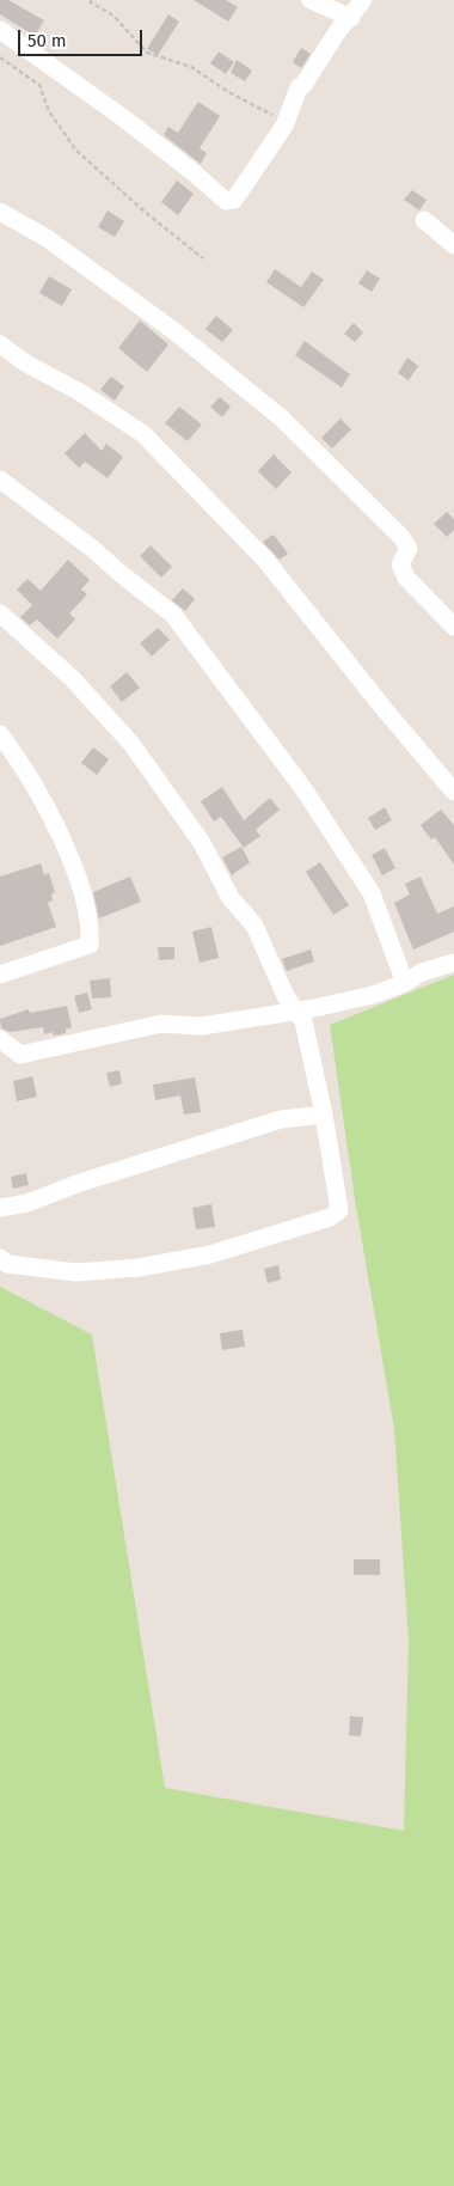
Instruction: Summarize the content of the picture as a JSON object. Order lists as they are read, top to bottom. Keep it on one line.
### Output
{"scale_bar":"50 m"}
